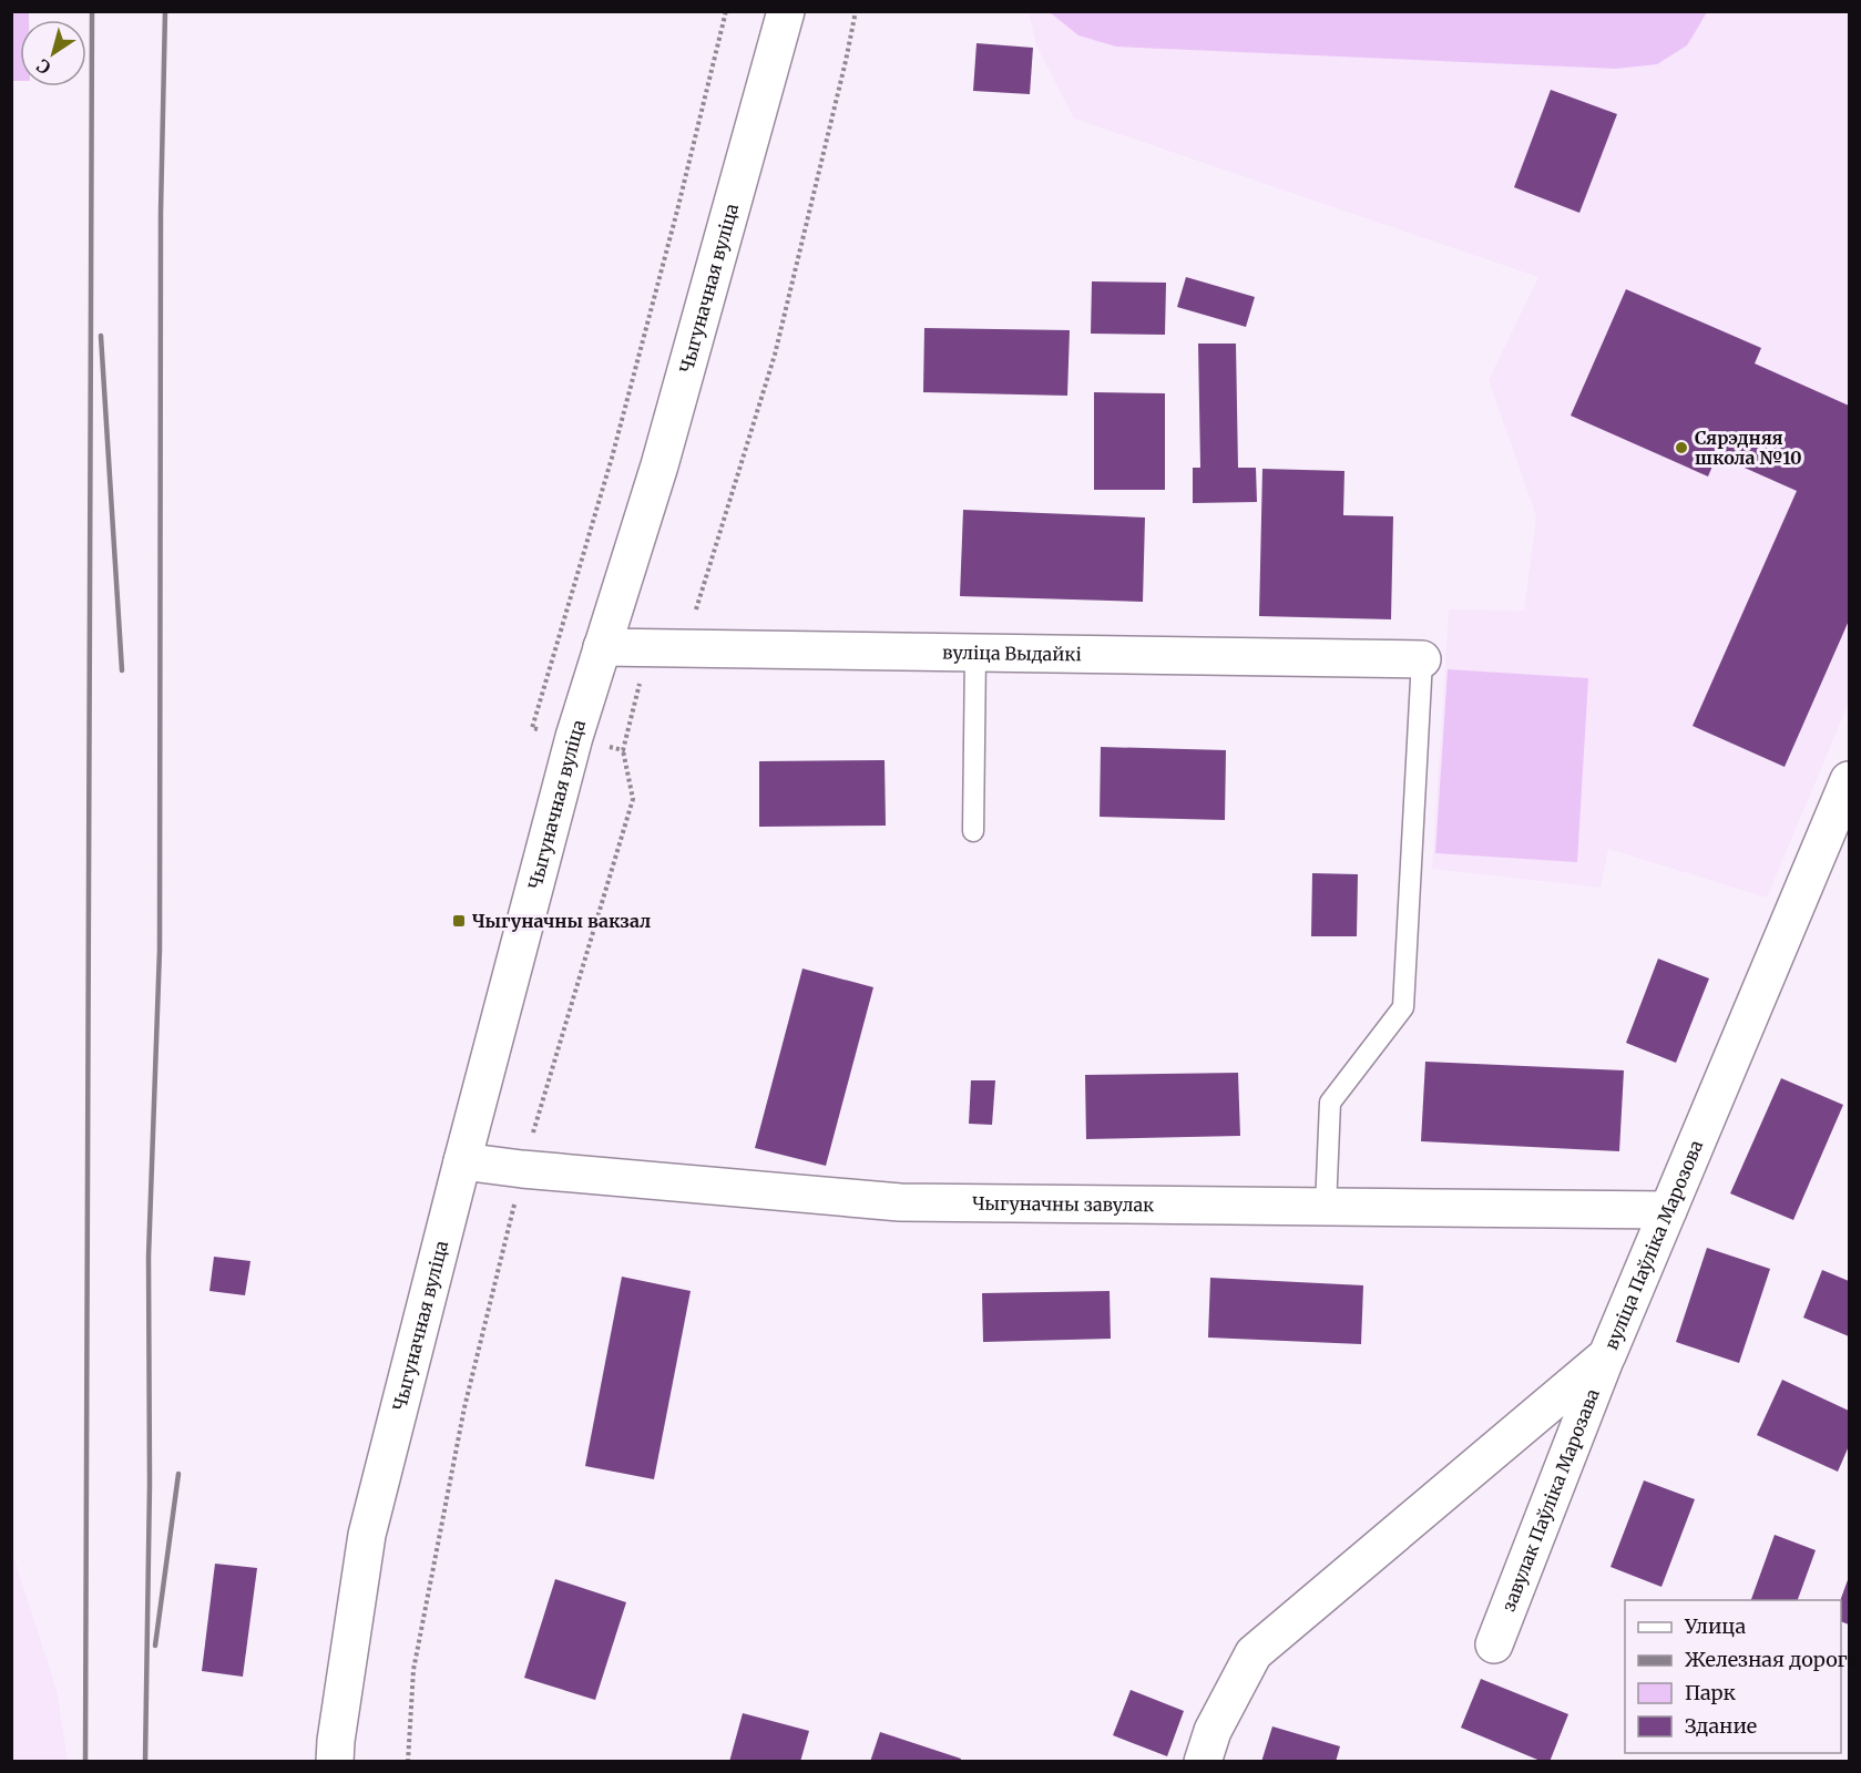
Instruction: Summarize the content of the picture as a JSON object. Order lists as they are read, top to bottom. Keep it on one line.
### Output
{"streets":{"street":["Чыгуначная вуліца","вуліца Выдайкі","Чыгуначны завулак","вуліца Паўліка Марозова","завулак Паўліка Марозава"]},"crossings":[["Чыгуначная вуліца","вуліца Выдайкі"],["Чыгуначная вуліца","Чыгуначны завулак"],["Чыгуначны завулак","вуліца Паўліка Марозова"],["вуліца Паўліка Марозова","завулак Паўліка Марозава"]],"places":{"other":["Сярэдняя школа №10"],"transit":["Чыгуначны вакзал"]},"legend":["Улица","Железная дорога","Парк","Здание"],"north":"bottom left"}
